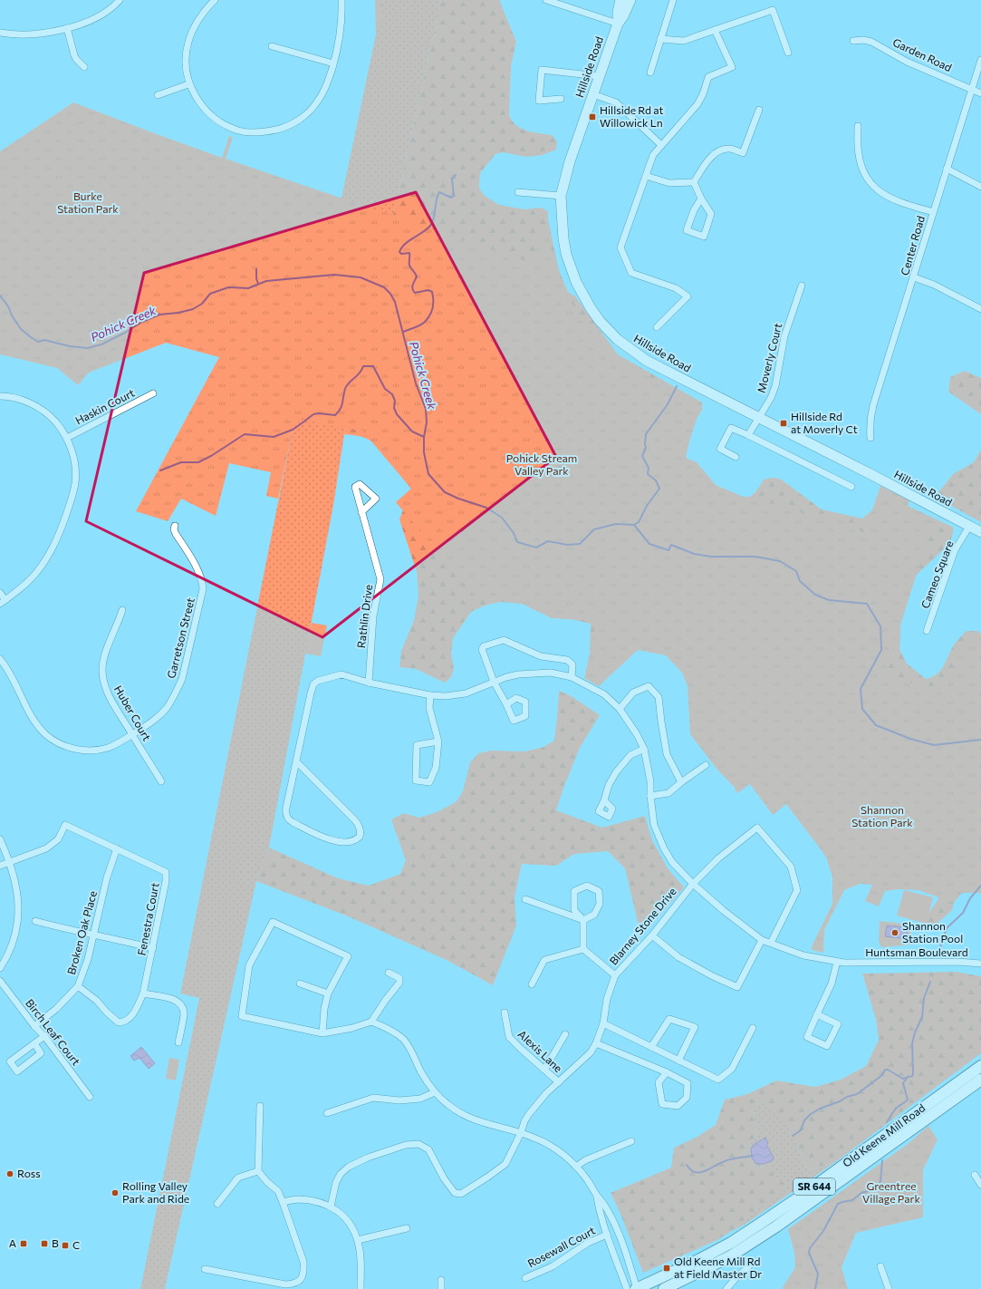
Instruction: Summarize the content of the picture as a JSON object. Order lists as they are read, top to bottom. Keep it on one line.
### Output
{"streets":{"main road":["Old Keene Mill Road","SR 644"],"street":["Garden Road","Hillside Road","Center Road","Moverly Court","Haskin Court","Cameo Square","Rathlin Drive","Garretson Street","Huber Court","Fenestra Court","Blarney Stone Drive","Broken Oak Place","Huntsman Boulevard","Birch Leaf Court","Alexis Lane","Rosewall Court"]},"crossings":[["Garden Road","Center Road"],["Hillside Road","Moverly Court"],["Hillside Road","Cameo Square"],["Rathlin Drive","Huntsman Boulevard"],["Garretson Street","Huber Court"],["Fenestra Court","Broken Oak Place"],["Blarney Stone Drive","Huntsman Boulevard"],["Blarney Stone Drive","Alexis Lane"],["Broken Oak Place","Birch Leaf Court"]],"water":["Pohick Creek"],"parks":["Burke Station Park","Pohick Stream Valley Park","Shannon Station Park","Greentree Village Park"],"places":{"transit":["Hillside Rd at Willowick Ln","Hillside Rd at Moverly Ct","A","B","C","Old Keene Mill Rd at Field Master Dr"],"other":["Shannon Station Pool","Ross","Rolling Valley Park and Ride"]}}
